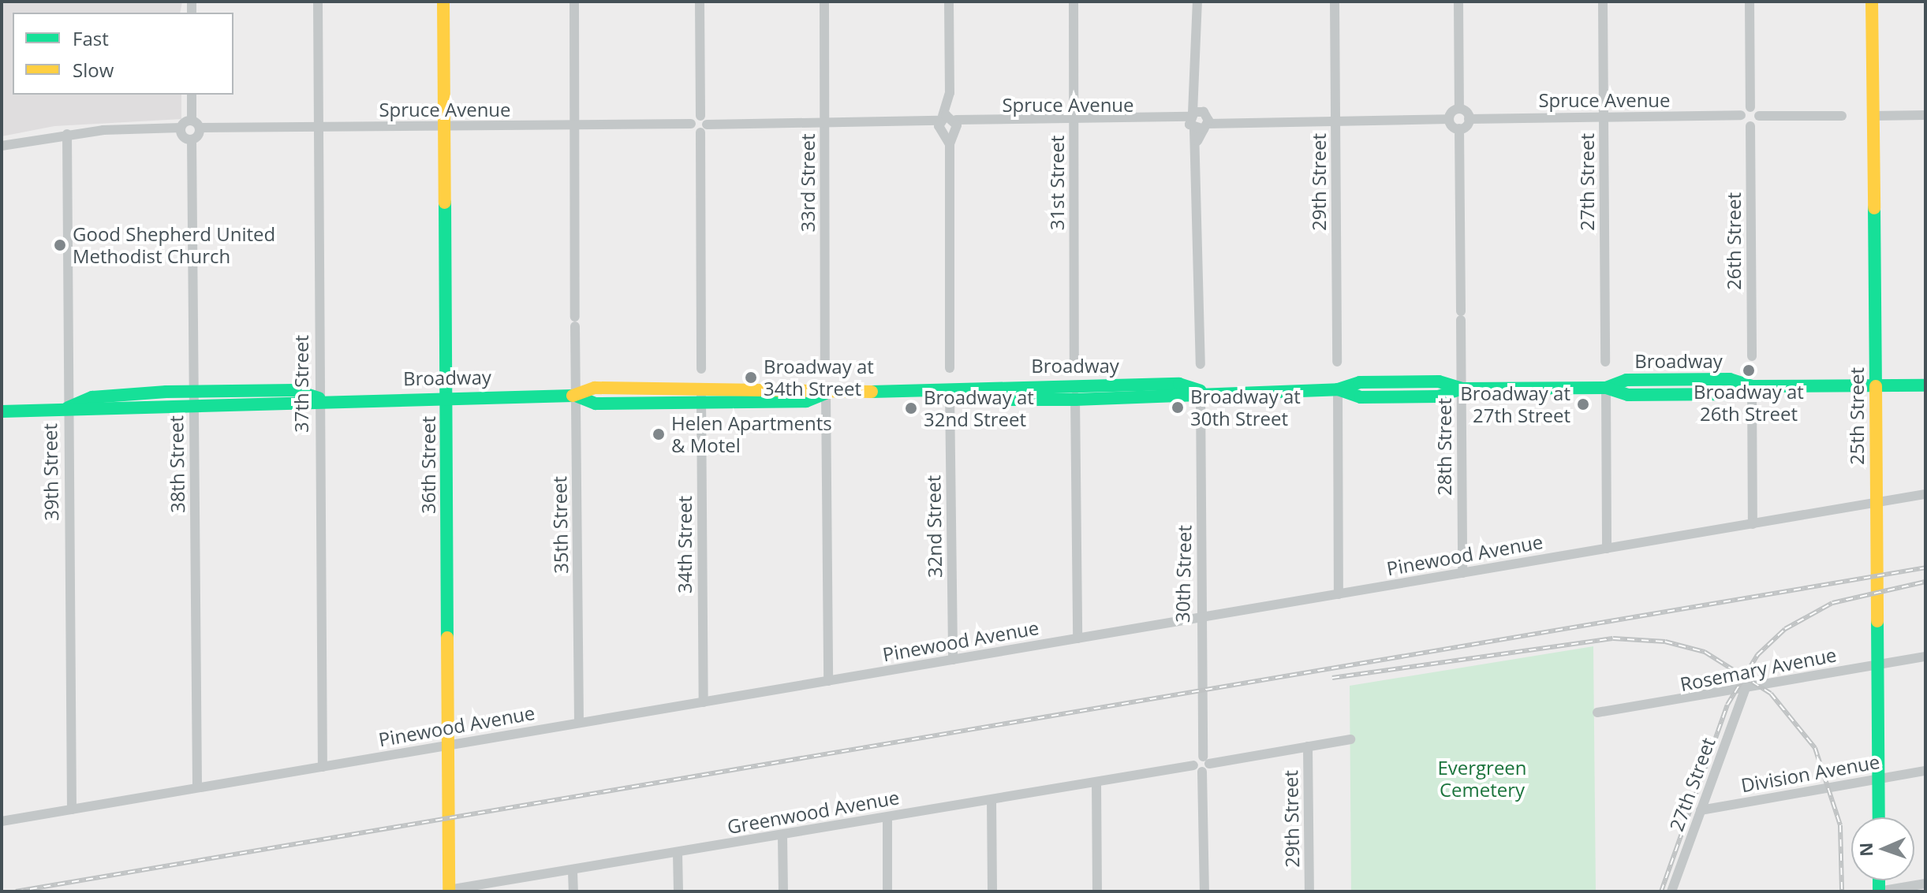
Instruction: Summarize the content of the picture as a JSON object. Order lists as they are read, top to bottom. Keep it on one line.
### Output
{"streets":{"main road":["Broadway","25th Street","36th Street"],"street":["Spruce Avenue","29th Street","27th Street","33rd Street","31st Street","26th Street","37th Street","28th Street","38th Street","39th Street","35th Street","32nd Street","34th Street","Pinewood Avenue","30th Street","Rosemary Avenue","Division Avenue","Greenwood Avenue"]},"crossings":[["Spruce Avenue","27th Street"],["Spruce Avenue","33rd Street"],["Spruce Avenue","31st Street"],["Spruce Avenue","37th Street"],["Spruce Avenue","36th Street"],["Spruce Avenue","35th Street"],["27th Street","Rosemary Avenue"],["27th Street","Division Avenue"],["Broadway","37th Street"],["Broadway","25th Street"],["Broadway","28th Street"],["Broadway","38th Street"],["Broadway","36th Street"],["Broadway","39th Street"],["Broadway","35th Street"],["Broadway","32nd Street"],["Broadway","34th Street"],["Broadway","30th Street"],["37th Street","Pinewood Avenue"],["25th Street","Pinewood Avenue"],["25th Street","Rosemary Avenue"],["25th Street","Division Avenue"],["28th Street","Pinewood Avenue"],["38th Street","Pinewood Avenue"],["36th Street","Pinewood Avenue"],["36th Street","Greenwood Avenue"],["39th Street","Pinewood Avenue"],["35th Street","Pinewood Avenue"],["32nd Street","Pinewood Avenue"],["34th Street","Pinewood Avenue"],["Pinewood Avenue","30th Street"]],"parks":["Evergreen Cemetery"],"places":["Good Shepherd United Methodist Church","Broadway at 26th Street","Broadway at 34th Street","Broadway at 27th Street","Broadway at 30th Street","Broadway at 32nd Street","Helen Apartments & Motel"],"legend":["Fast","Slow"],"north":"left"}
